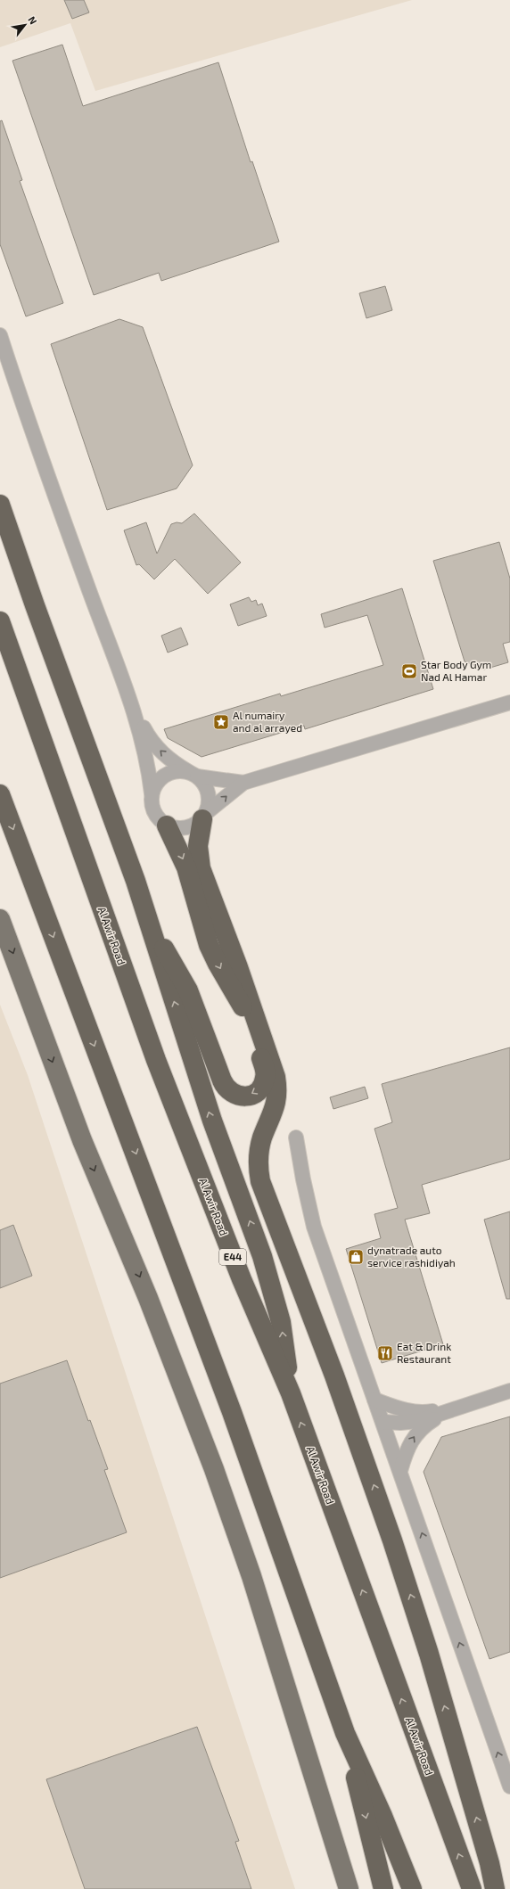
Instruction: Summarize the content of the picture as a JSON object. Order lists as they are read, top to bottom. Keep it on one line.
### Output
{"streets":{"highway":["Al Awir Road","E44"]},"places":{"sports":["Star Body Gym Nad Al Hamar"],"place":["Al numairy and al arrayed"],"shop":["dynatrade auto service rashidiyah"],"restaurant":["Eat & Drink Restaurant"]},"north":"top right"}
